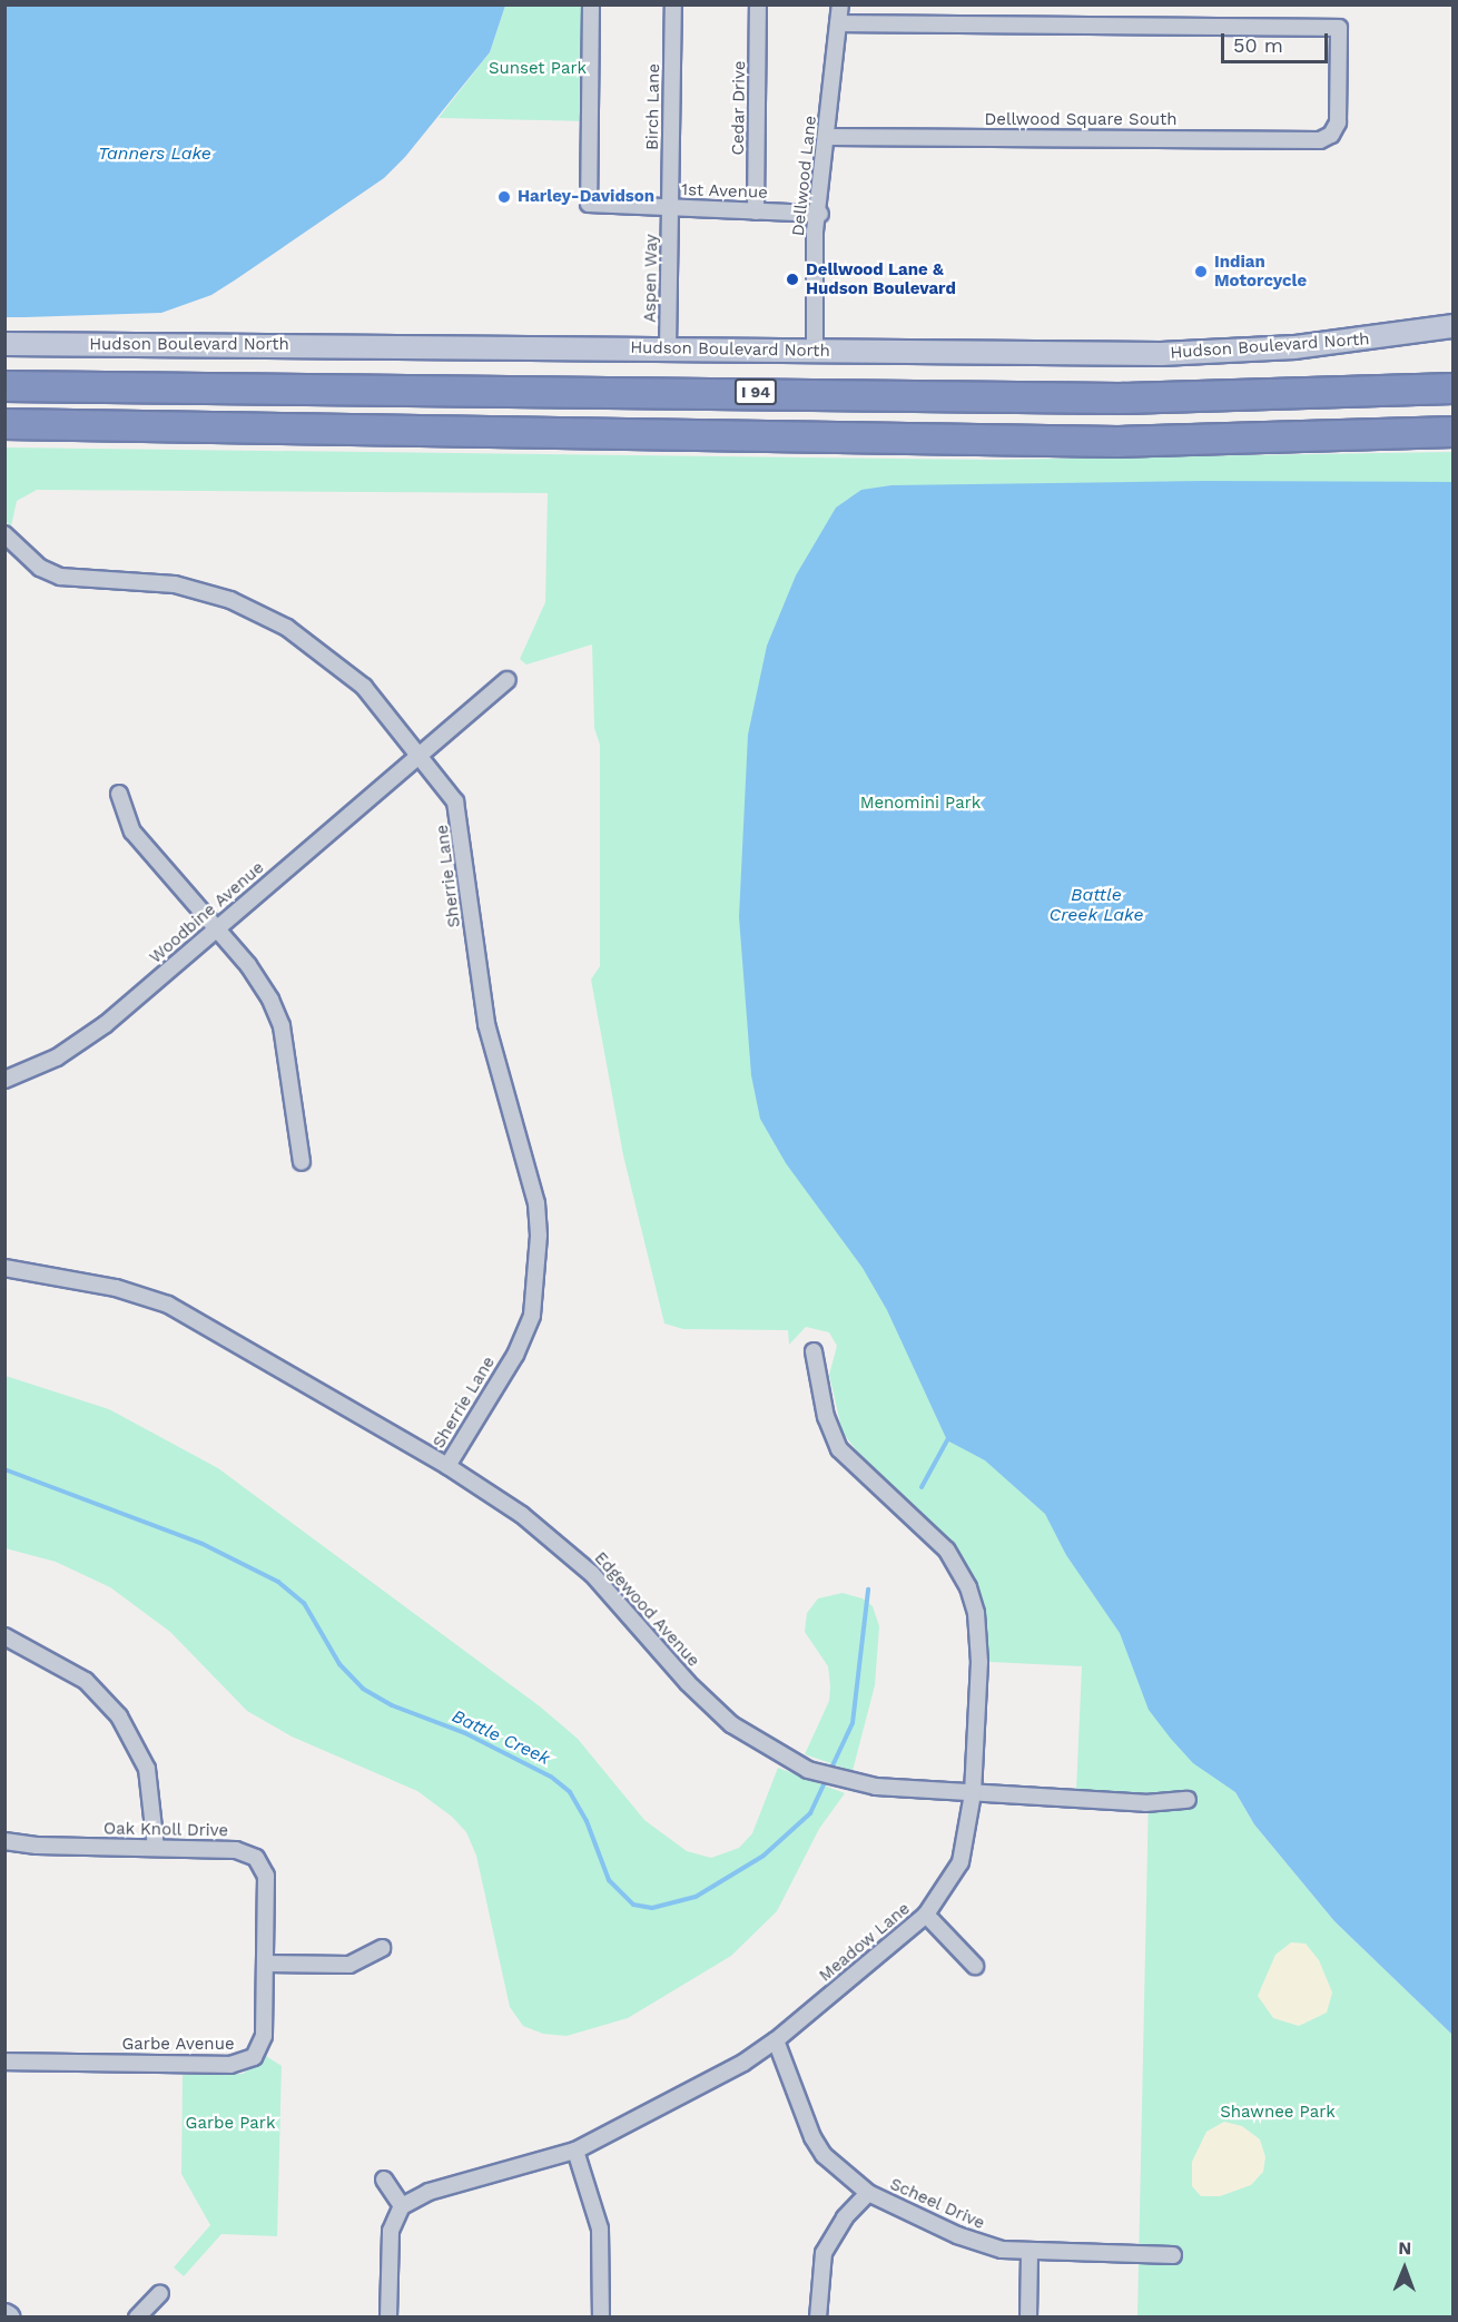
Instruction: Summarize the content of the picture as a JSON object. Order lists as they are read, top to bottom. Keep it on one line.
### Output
{"streets":{"highway":["I 94"],"street":["Birch Lane","Cedar Drive","Dellwood Square South","Dellwood Lane","1st Avenue","Aspen Way","Hudson Boulevard North","Sherrie Lane","Woodbine Avenue","Edgewood Avenue","Oak Knoll Drive","Meadow Lane","Garbe Avenue","Scheel Drive"]},"crossings":[["Birch Lane","1st Avenue"],["Birch Lane","Aspen Way"],["Cedar Drive","1st Avenue"],["Dellwood Square South","Dellwood Lane"],["Dellwood Lane","1st Avenue"],["Dellwood Lane","Hudson Boulevard North"],["1st Avenue","Aspen Way"],["Aspen Way","Hudson Boulevard North"],["Sherrie Lane","Woodbine Avenue"],["Sherrie Lane","Edgewood Avenue"],["Edgewood Avenue","Meadow Lane"],["Oak Knoll Drive","Garbe Avenue"],["Meadow Lane","Scheel Drive"]],"water":["Tanners Lake","Battle Creek Lake","Battle Creek"],"parks":["Sunset Park","Menomini Park","Shawnee Park","Garbe Park"],"places":["Harley-Davidson","Indian Motorcycle","Dellwood Lane & Hudson Boulevard"],"scale_bar":"50 m","north":"top"}
